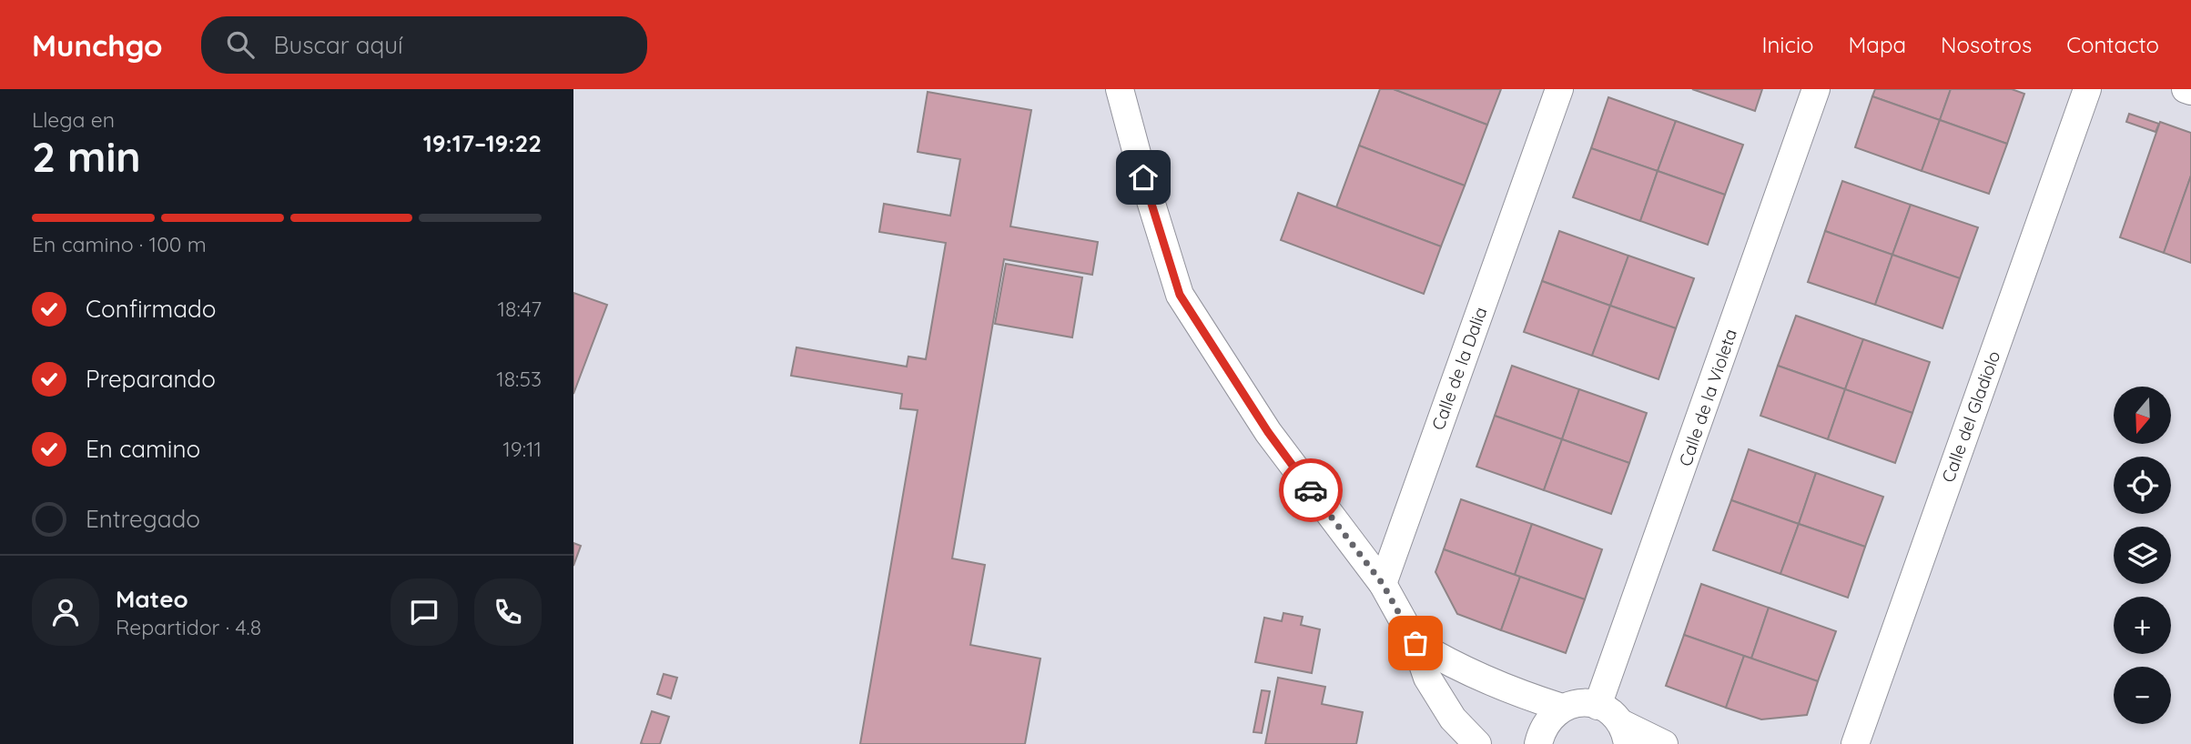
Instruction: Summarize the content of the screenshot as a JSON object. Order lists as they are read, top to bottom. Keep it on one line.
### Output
{"streets":{"street":["Calle de la Dalia","Calle de la Violeta","Calle del Gladiolo"]},"north":"bottom","page":{"header":"Munchgo","search":"Buscar aquí","nav":["Inicio","Mapa","Nosotros","Contacto"],"heading":["2 min","Llega en","19:17–19:22"],"panel":["Mateo","Repartidor · 4.8"],"bar":"En camino · 100 m","list":[["Confirmado","18:47"],["Preparando","18:53"],["En camino","19:11"],"Entregado"],"map_buttons":["+","−"]}}
